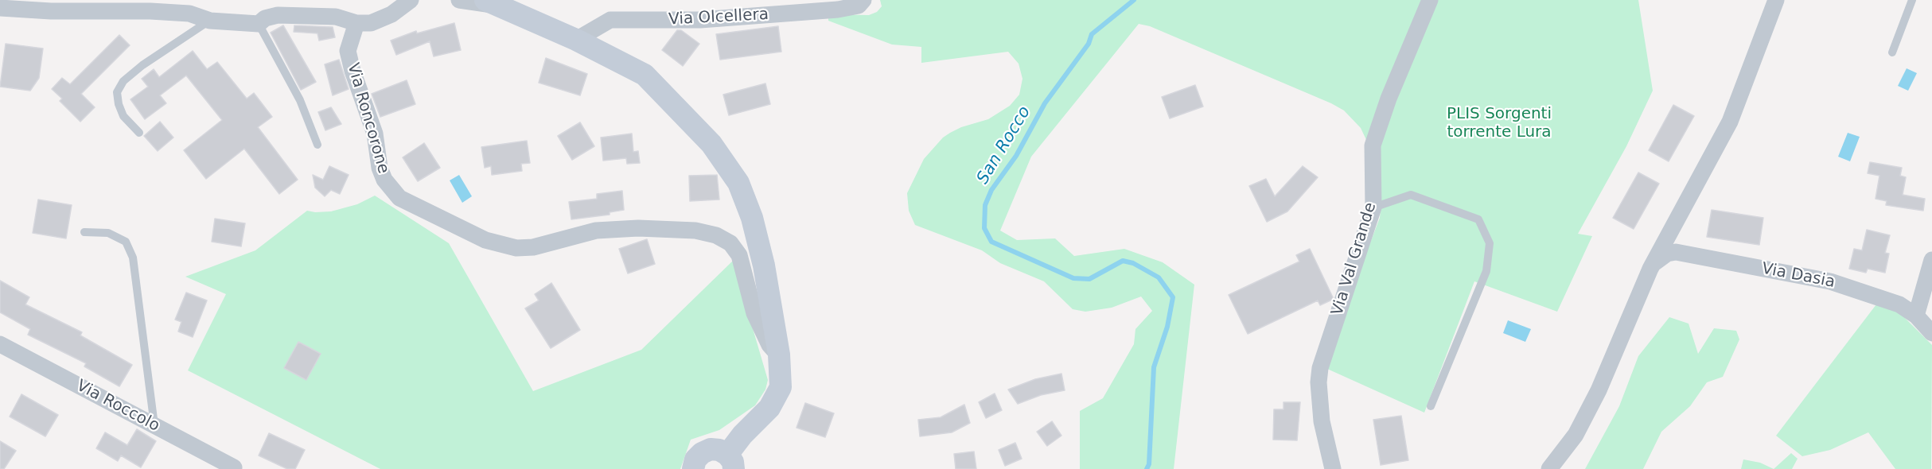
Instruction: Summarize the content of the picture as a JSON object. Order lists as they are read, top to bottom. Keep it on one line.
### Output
{"streets":{"street":["Via Olcellera","Via Roncorone","Via Val Grande","Via Dasia","Via Roccolo"]},"water":["San Rocco"],"parks":["PLIS Sorgenti torrente Lura"]}
